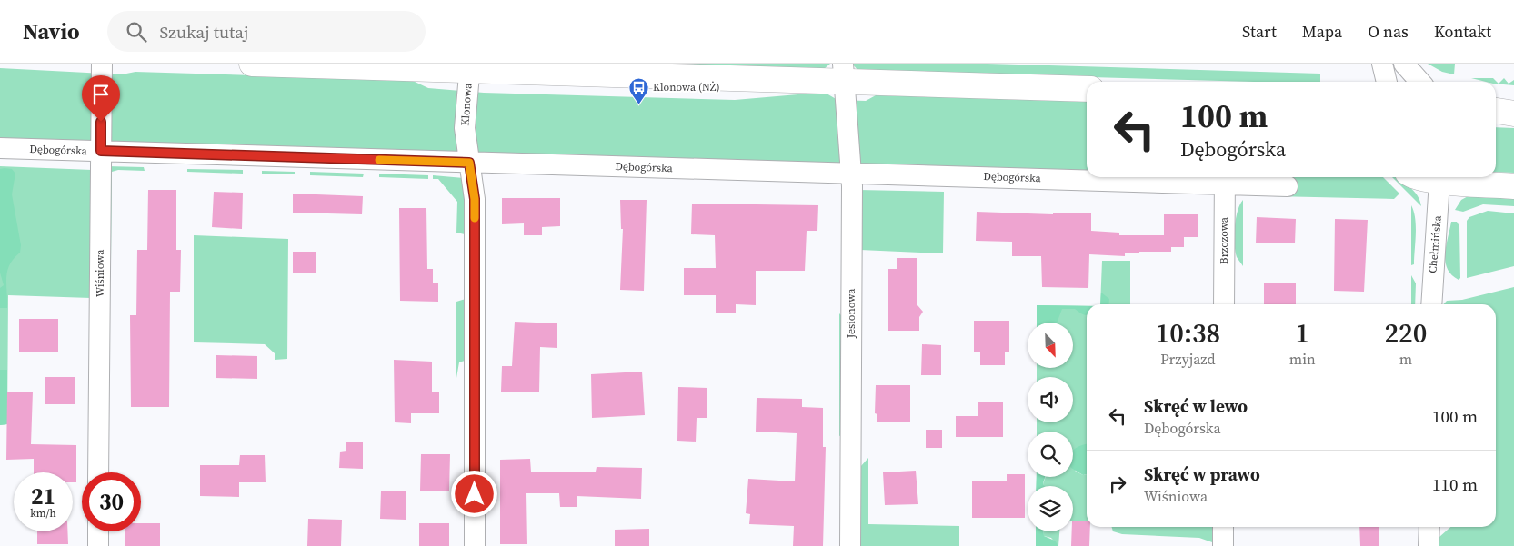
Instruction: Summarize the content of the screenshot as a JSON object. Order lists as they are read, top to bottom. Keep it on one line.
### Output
{"streets":{"street":["Klonowa","Dębogórska","Brzozowa","Chełmińska","Wiśniowa","Jesionowa"]},"crossings":[["Klonowa","Dębogórska"],["Dębogórska","Brzozowa"],["Dębogórska","Wiśniowa"],["Dębogórska","Jesionowa"]],"places":{"bus stop":["Klonowa (NŻ)"]},"north":"bottom right","page":{"header":"Navio","search":"Szukaj tutaj","nav":["Start","Mapa","O nas","Kontakt"],"turn":["100 m","Dębogórska"],"eta":["10:38","Przyjazd","1","min","220","m"],"list":[{"name":"Skręć w lewo","note":"Dębogórska","value":"100 m"},{"name":"Skręć w prawo","note":"Wiśniowa","value":"110 m"}],"speed":"21 km/h","limit":"30"}}
